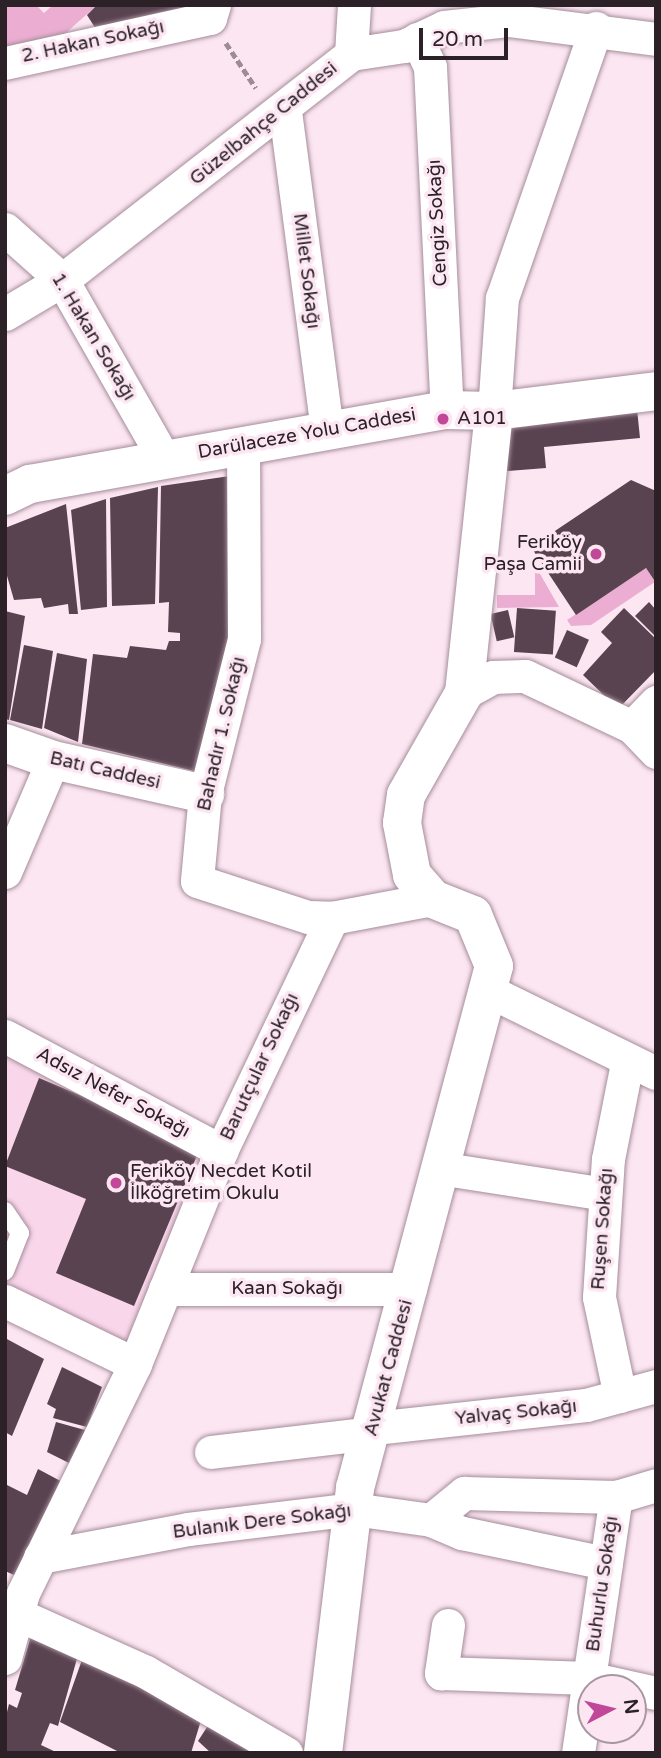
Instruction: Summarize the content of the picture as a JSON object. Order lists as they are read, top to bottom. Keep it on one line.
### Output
{"streets":{"street":["2. Hakan Sokağı","Güzelbahçe Caddesi","Cengiz Sokağı","Millet Sokağı","1. Hakan Sokağı","Darülaceze Yolu Caddesi","Bahadır 1. Sokağı","Batı Caddesi","Barutçular Sokağı","Adsız Nefer Sokağı","Ruşen Sokağı","Kaan Sokağı","Avukat Caddesi","Yalvaç Sokağı","Bulanık Dere Sokağı","Buhurlu Sokağı"]},"crossings":[["Güzelbahçe Caddesi","Cengiz Sokağı"],["Güzelbahçe Caddesi","Millet Sokağı"],["Güzelbahçe Caddesi","1. Hakan Sokağı"],["Cengiz Sokağı","Darülaceze Yolu Caddesi"],["Millet Sokağı","Darülaceze Yolu Caddesi"],["1. Hakan Sokağı","Darülaceze Yolu Caddesi"],["Darülaceze Yolu Caddesi","Bahadır 1. Sokağı"],["Bahadır 1. Sokağı","Batı Caddesi"],["Bahadır 1. Sokağı","Barutçular Sokağı"],["Barutçular Sokağı","Adsız Nefer Sokağı"],["Barutçular Sokağı","Kaan Sokağı"],["Barutçular Sokağı","Bulanık Dere Sokağı"],["Ruşen Sokağı","Yalvaç Sokağı"],["Kaan Sokağı","Avukat Caddesi"],["Avukat Caddesi","Yalvaç Sokağı"],["Avukat Caddesi","Bulanık Dere Sokağı"],["Bulanık Dere Sokağı","Buhurlu Sokağı"]],"places":["A101","Feriköy Paşa Camii","Feriköy Necdet Kotil İlköğretim Okulu"],"scale_bar":"20 m","north":"right"}
